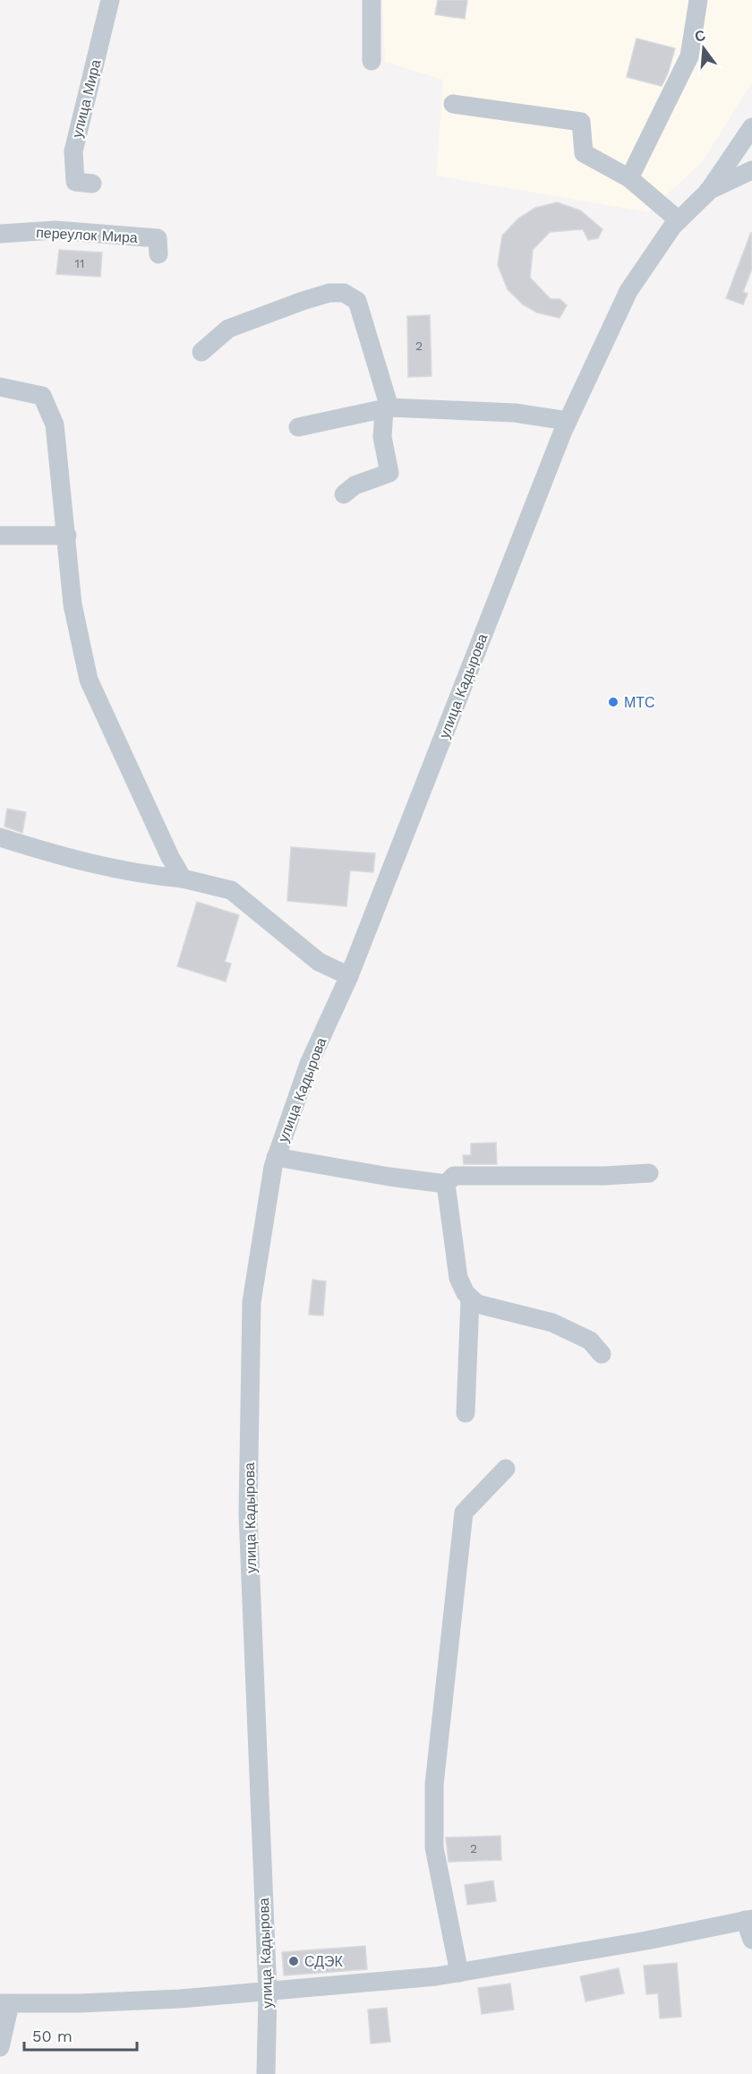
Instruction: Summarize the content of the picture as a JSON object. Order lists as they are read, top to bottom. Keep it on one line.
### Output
{"streets":{"street":["улица Мира","переулок Мира","улица Кадырова"]},"places":["МТС","СДЭК"],"house_numbers":["11","2","2"],"scale_bar":"50 m","north":"top"}
